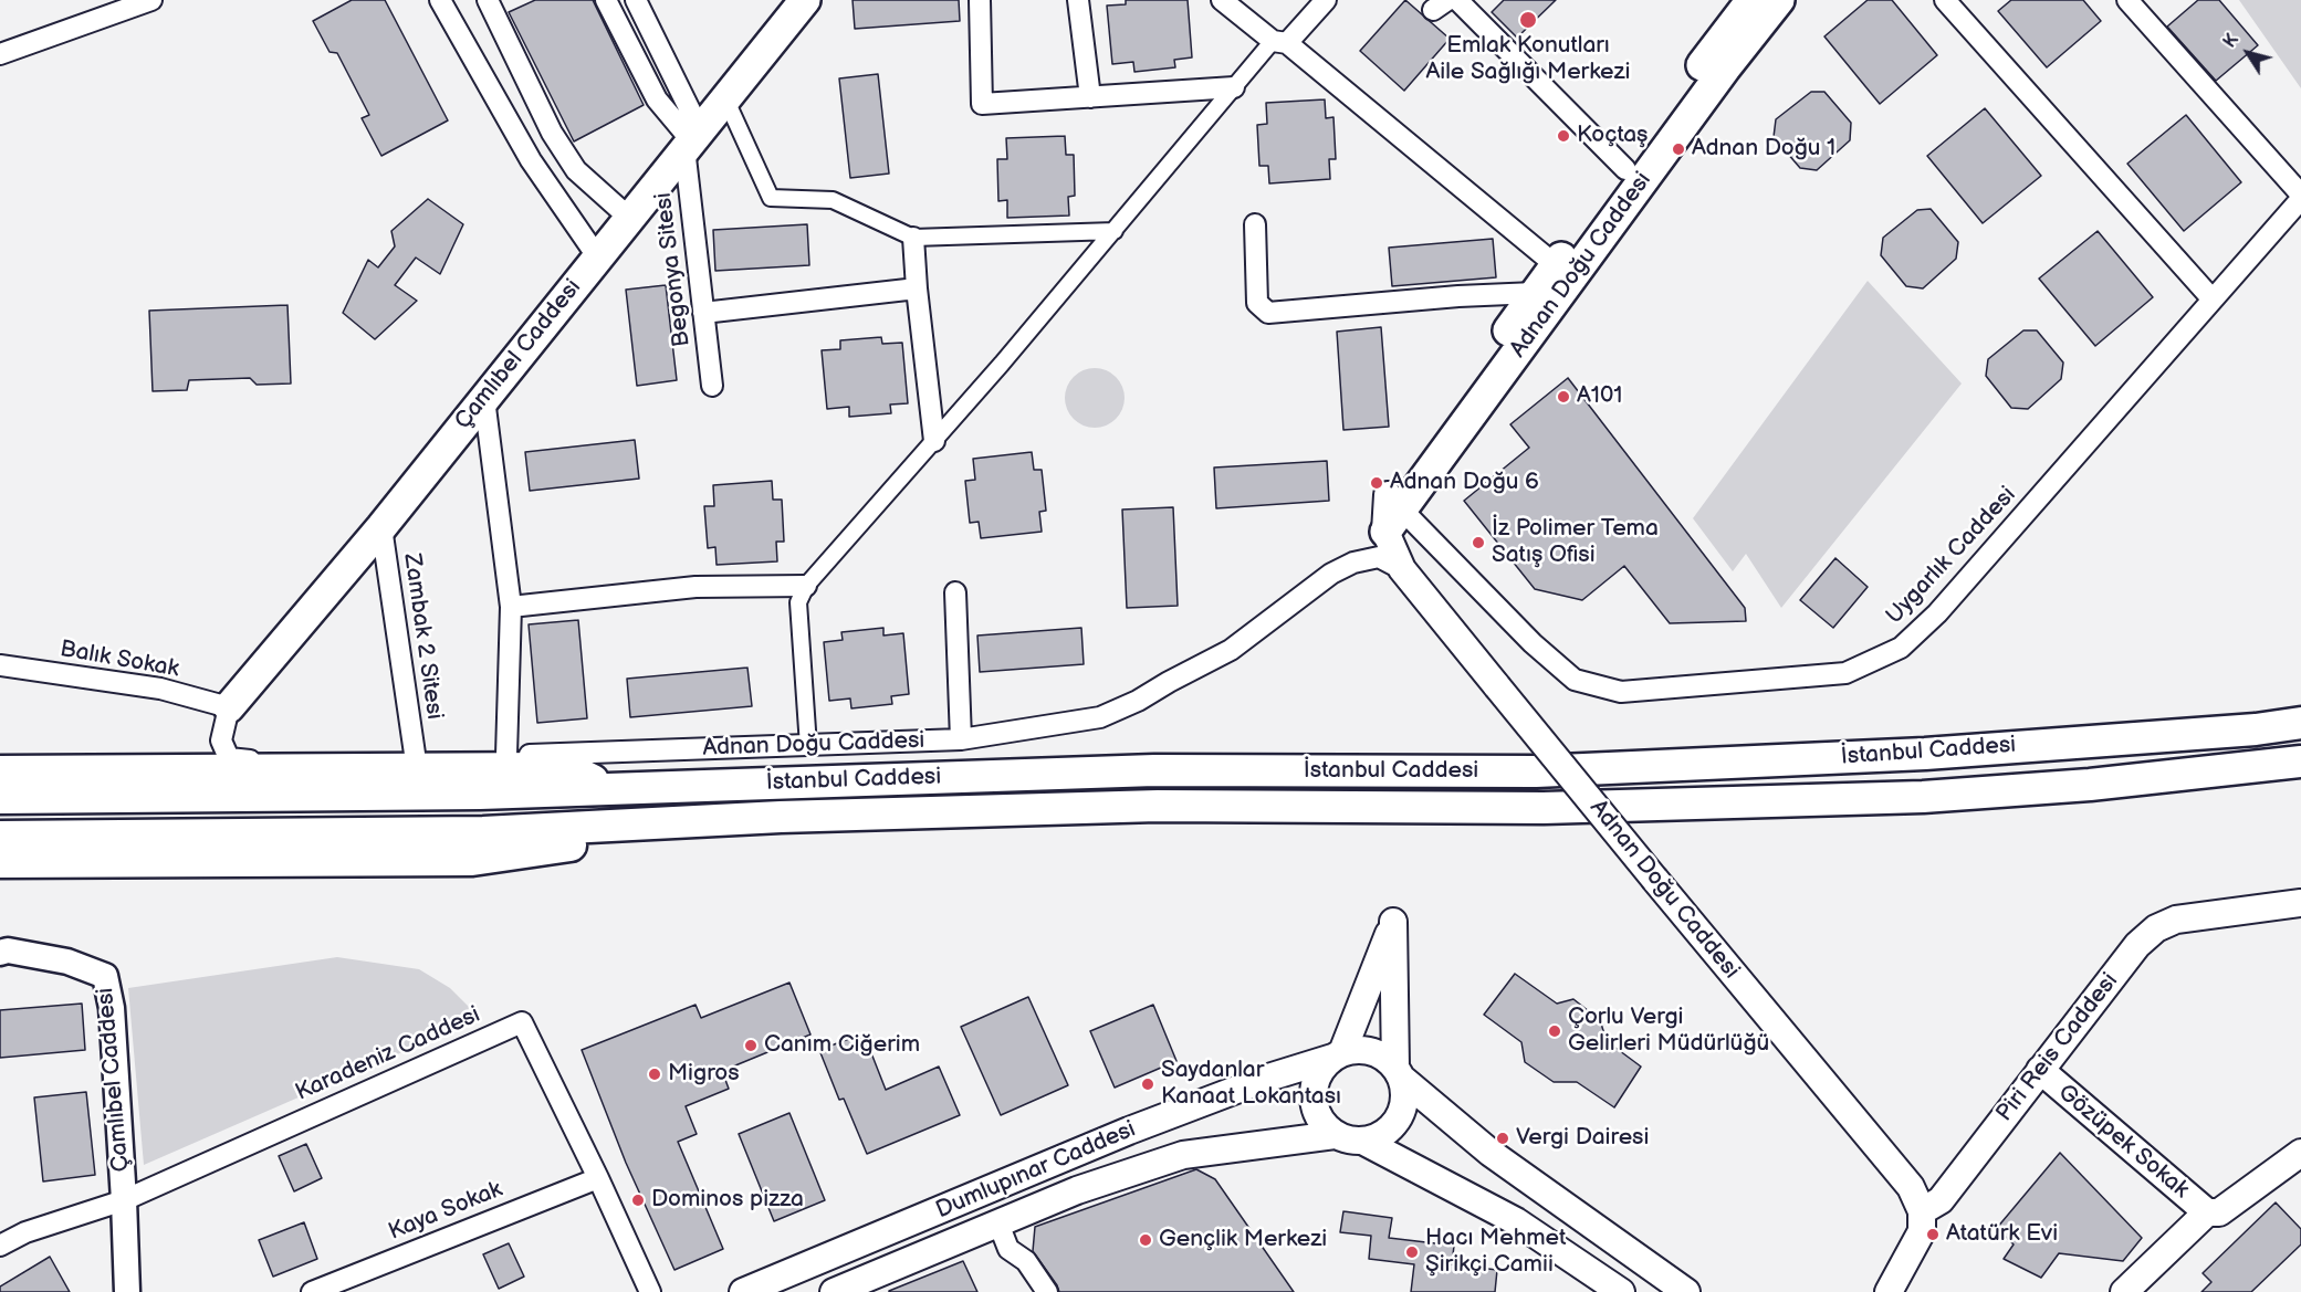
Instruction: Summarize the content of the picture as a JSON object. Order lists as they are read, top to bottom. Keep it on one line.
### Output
{"streets":{"highway":["İstanbul Caddesi"],"main road":["Adnan Doğu Caddesi","Çamlıbel Caddesi","Piri Reis Caddesi","Gözüpek Sokak","Dumlupınar Caddesi"],"street":["Begonya Sitesi","Uygarlık Caddesi","Zambak 2 Sitesi","Balık Sokak","Karadeniz Caddesi","Kaya Sokak"]},"crossings":[["Adnan Doğu Caddesi","Çamlıbel Caddesi"],["Adnan Doğu Caddesi","Uygarlık Caddesi"],["Adnan Doğu Caddesi","Zambak 2 Sitesi"],["Adnan Doğu Caddesi","Balık Sokak"],["Adnan Doğu Caddesi","Piri Reis Caddesi"],["Begonya Sitesi","Çamlıbel Caddesi"],["Çamlıbel Caddesi","Zambak 2 Sitesi"],["Çamlıbel Caddesi","Balık Sokak"],["Çamlıbel Caddesi","Karadeniz Caddesi"],["Piri Reis Caddesi","Gözüpek Sokak"],["Karadeniz Caddesi","Kaya Sokak"]],"places":["Emlak Konutları Aile Sağlığı Merkezi","Koçtaş","Adnan Doğu 1","A101","Adnan Doğu 6","İz Polimer Tema Satış Ofisi","Çorlu Vergi Gelirleri Müdürlüğü","Canım Ciğerim","Migros","Saydanlar Kanaat Lokantası","Vergi Dairesi","Dominos pizza","Atatürk Evi","Gençlik Merkezi","Hacı Mehmet Şirikçi Camii"],"north":"top left"}
